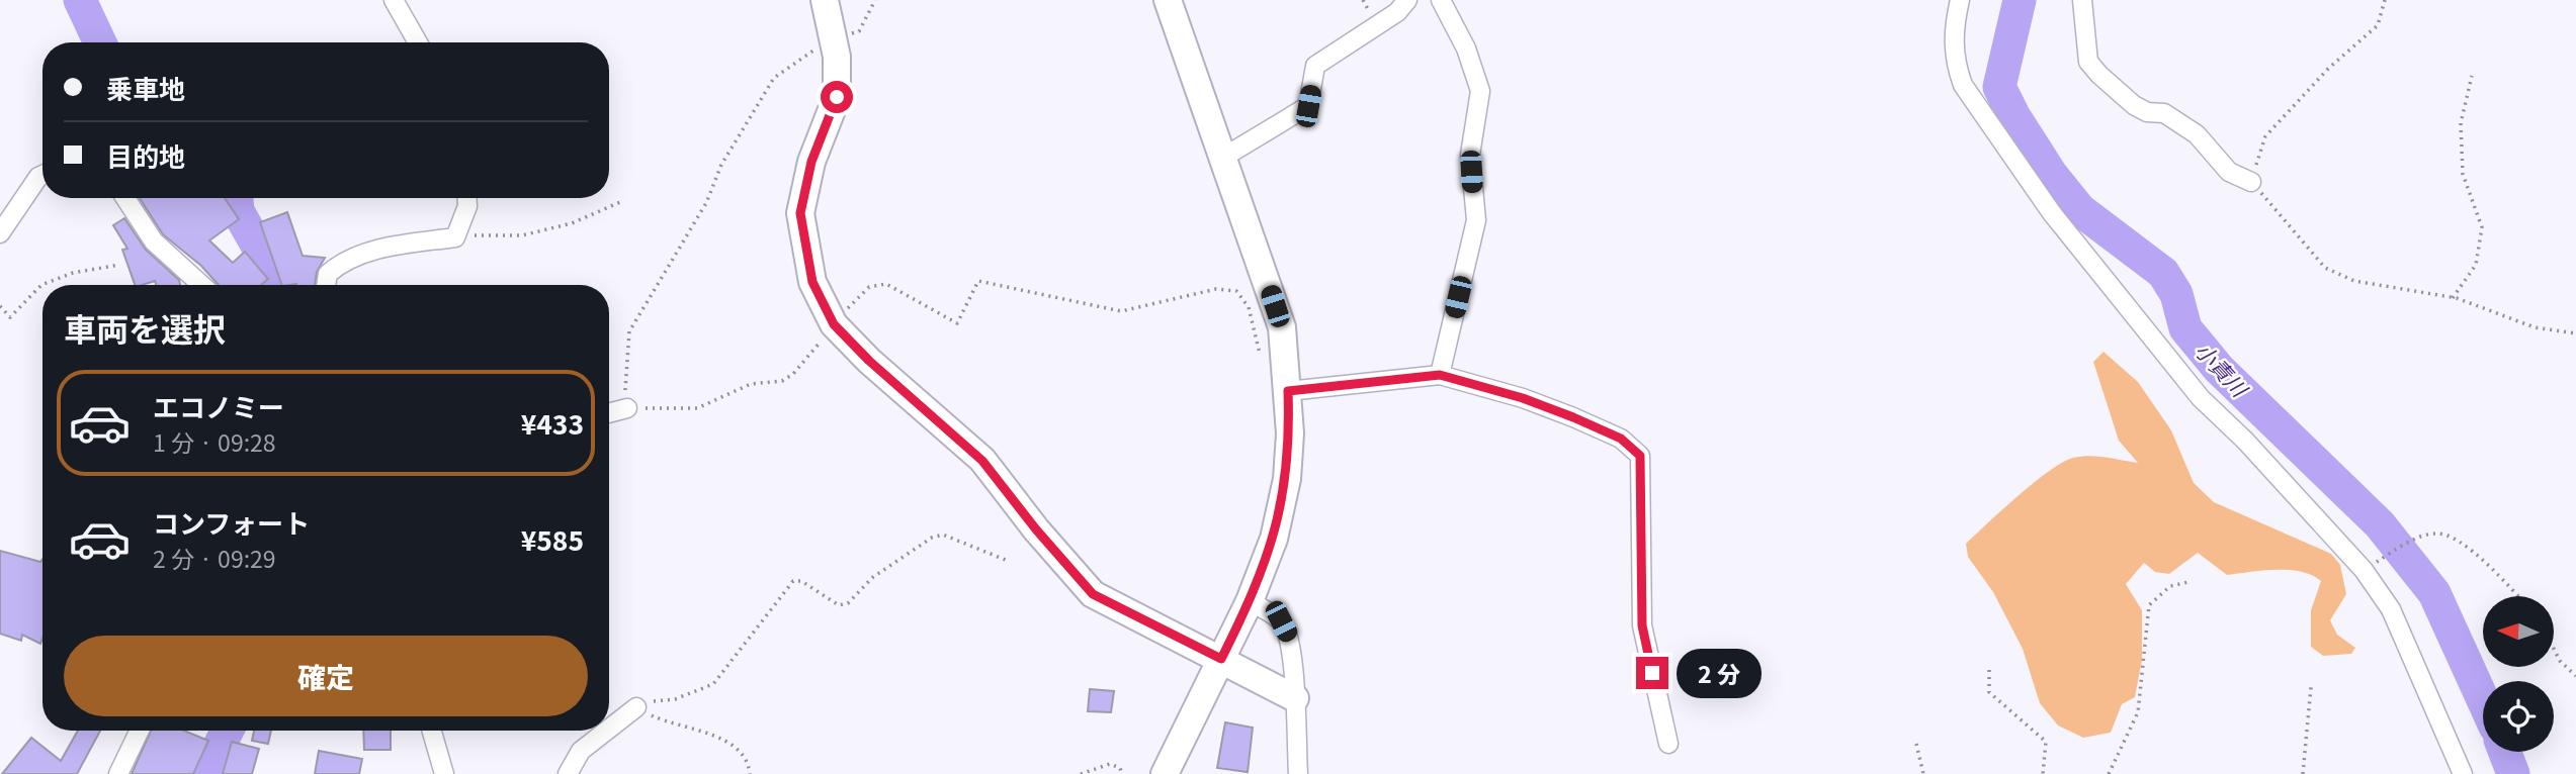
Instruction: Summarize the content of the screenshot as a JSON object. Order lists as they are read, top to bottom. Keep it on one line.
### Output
{"water":["小責川"],"north":"left","page":{"banner":["乗車地","目的地"],"heading":"車両を選択","list":[{"name":"エコノミー","note":"1 分 · 09:28","value":"¥433"},{"name":"コンフォート","note":"2 分 · 09:29","value":"¥585"}],"buttons":"確定","bubble":"2 分"}}
